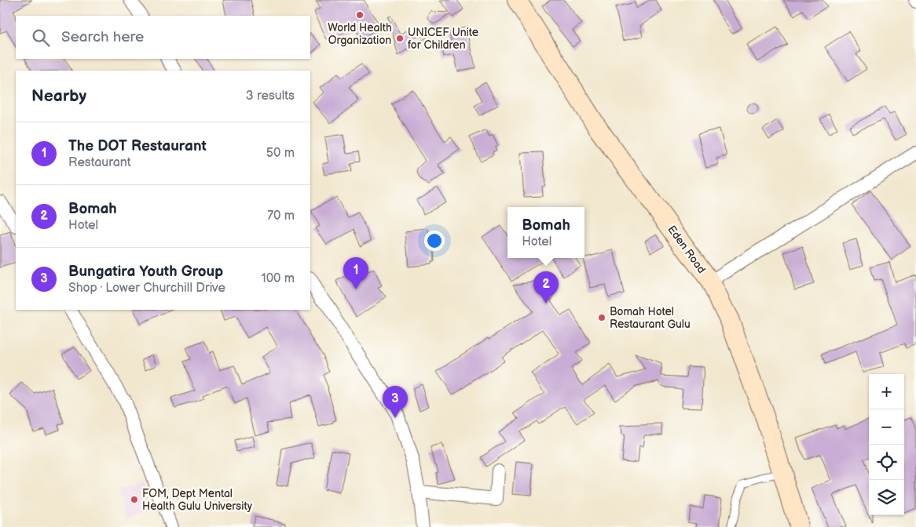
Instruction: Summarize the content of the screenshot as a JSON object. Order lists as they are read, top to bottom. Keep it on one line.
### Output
{"streets":{"street":["Eden Road"]},"places":["World Health Organization","UNICEF Unite for Children","Bomah Hotel Restaurant Gulu","FOM, Dept Mental Health Gulu University"],"page":{"search":"Search here","heading":["Nearby","3 results"],"list":[{"mark":"1","name":"The DOT Restaurant","note":"Restaurant","value":"50 m"},{"mark":"2","name":"Bomah","note":"Hotel","value":"70 m"},{"mark":"3","name":"Bungatira Youth Group","note":"Shop · Lower Churchill Drive","value":"100 m"}],"popup":["Bomah","Hotel"],"pins":["1","2","3"],"map_buttons":["+","−"]}}
